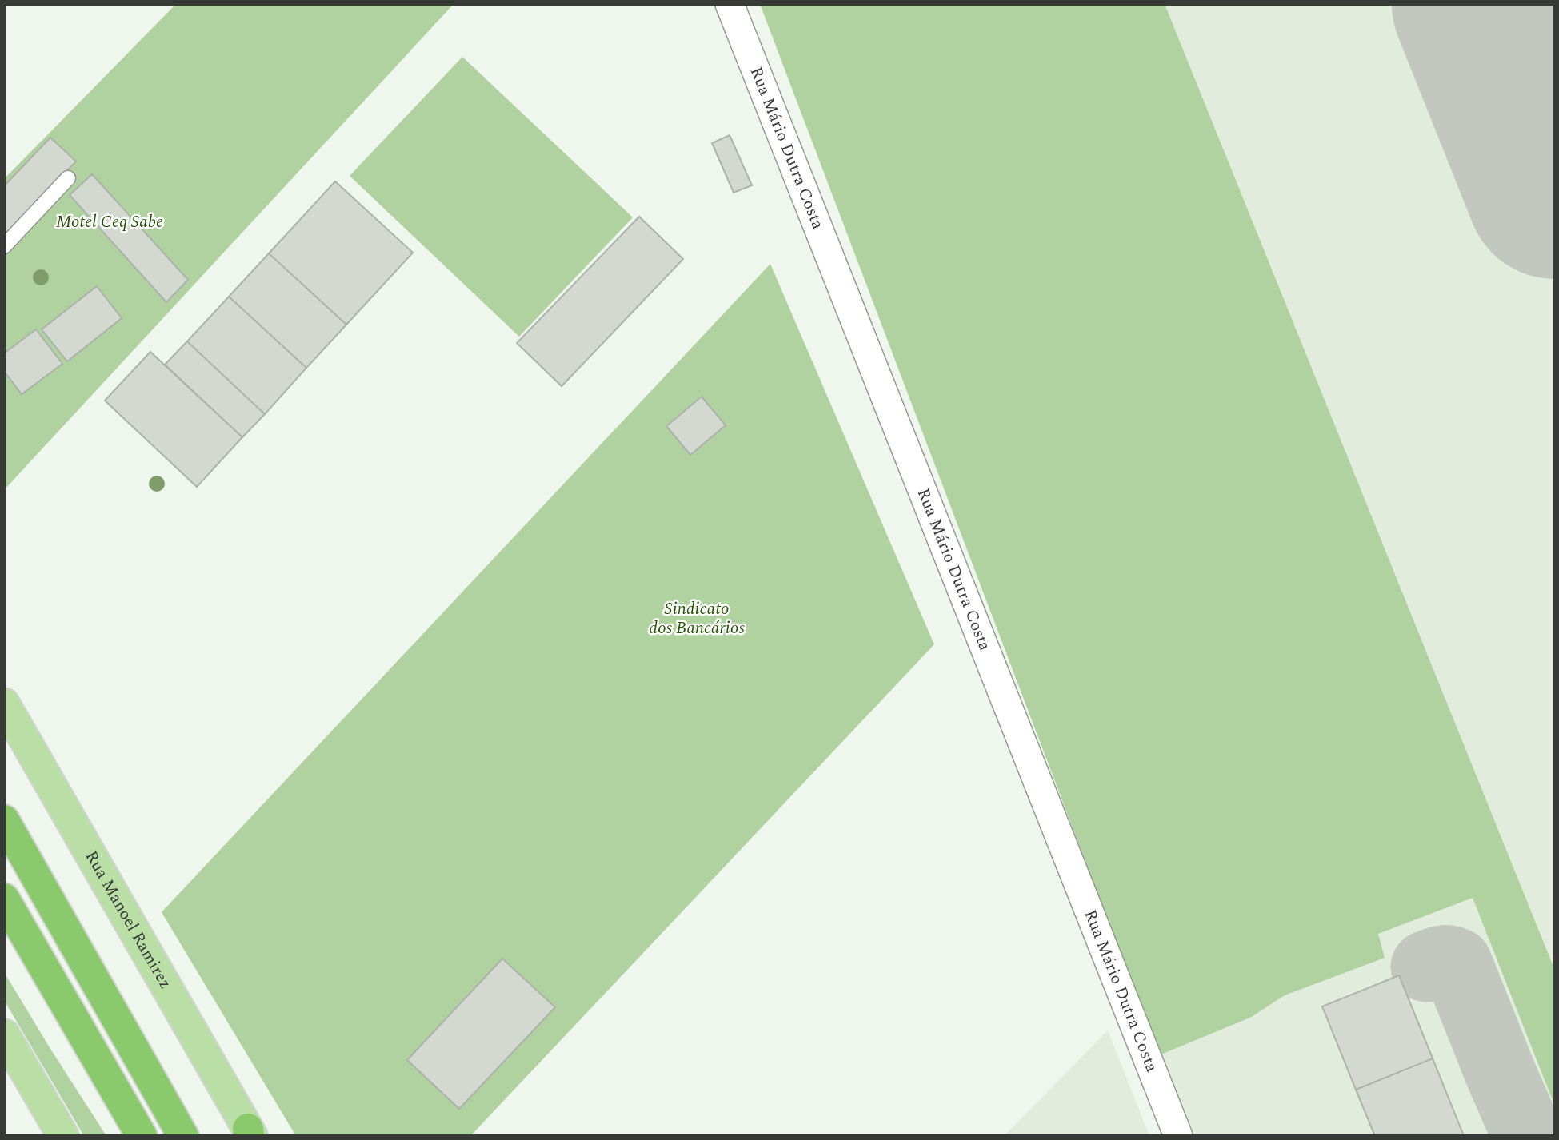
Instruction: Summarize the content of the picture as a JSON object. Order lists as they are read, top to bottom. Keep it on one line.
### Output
{"streets":{"main road":["Rua Manoel Ramirez"],"street":["Rua Mário Dutra Costa"]},"parks":["Motel Ceq Sabe","Sindicato dos Bancários"]}
